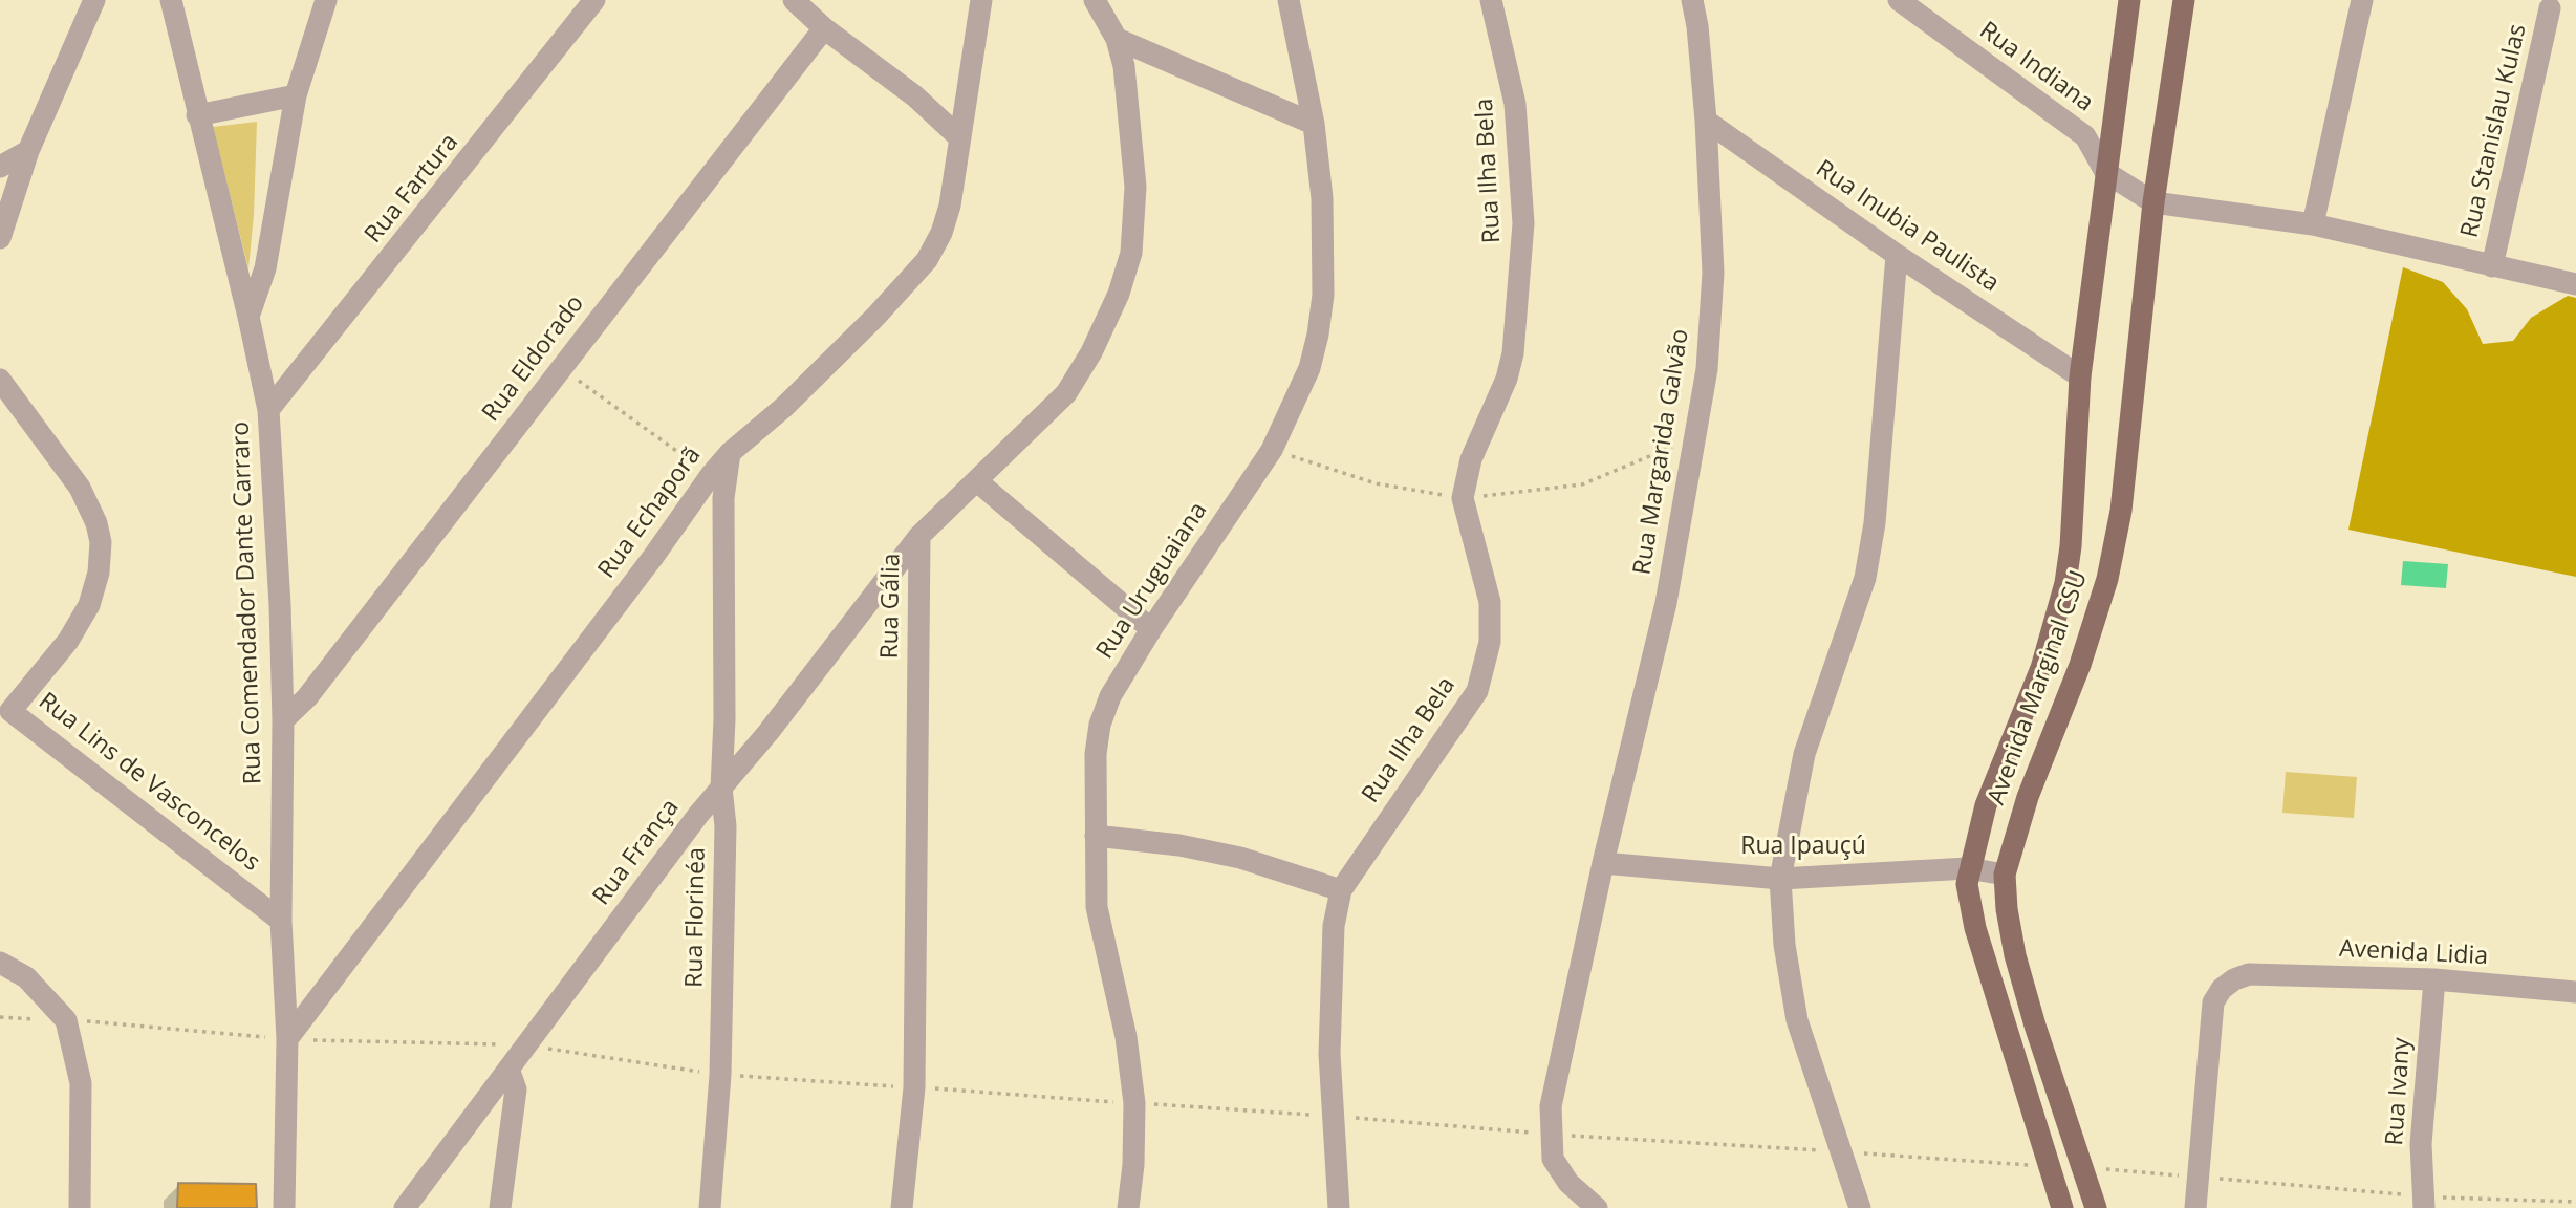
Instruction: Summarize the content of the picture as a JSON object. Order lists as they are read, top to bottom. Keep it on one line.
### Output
{"streets":{"main road":["Avenida Marginal CSU"],"street":["Rua Indiana","Rua Stanislau Kulas","Rua Ilha Bela","Rua Fartura","Rua Inubia Paulista","Rua Eldorado","Rua Margarida Galvão","Rua Echaporã","Rua Uruguaiana","Rua Comendador Dante Carraro","Rua Gália","Rua Lins de Vasconcelos","Rua Ipauçú","Rua França","Rua Florinéa","Avenida Lidia","Rua Ivany"]},"crossings":[["Rua Indiana","Avenida Marginal CSU"],["Rua Fartura","Rua Comendador Dante Carraro"],["Rua Inubia Paulista","Rua Margarida Galvão"],["Rua Inubia Paulista","Avenida Marginal CSU"],["Rua Eldorado","Rua Comendador Dante Carraro"],["Rua Margarida Galvão","Rua Ipauçú"],["Rua Echaporã","Rua Comendador Dante Carraro"],["Rua Echaporã","Rua Florinéa"],["Rua Comendador Dante Carraro","Rua Lins de Vasconcelos"],["Rua Gália","Rua França"],["Avenida Marginal CSU","Rua Ipauçú"],["Rua França","Rua Florinéa"],["Avenida Lidia","Rua Ivany"]]}
